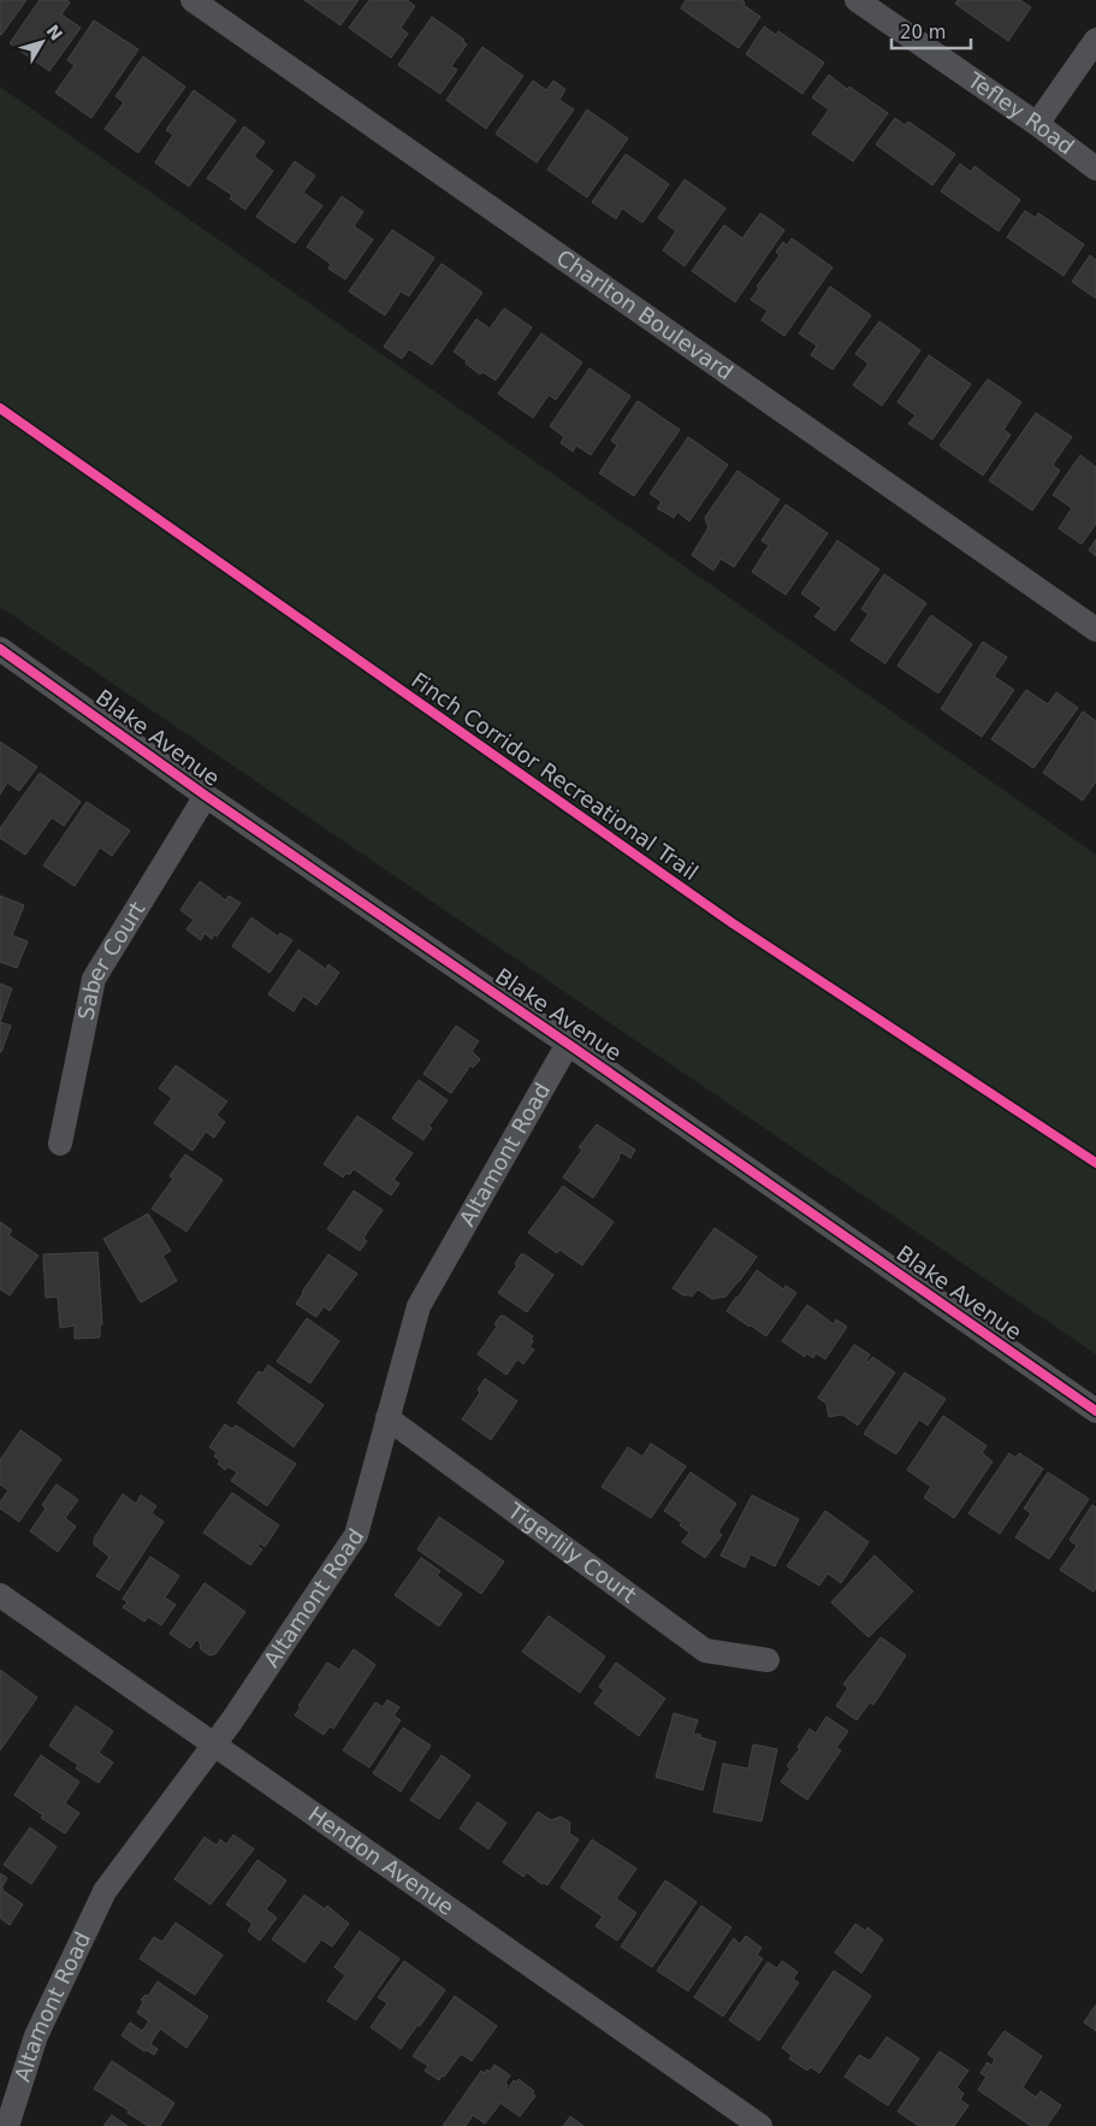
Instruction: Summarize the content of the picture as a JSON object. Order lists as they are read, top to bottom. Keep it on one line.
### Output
{"streets":{"street":["Tefley Road","Charlton Boulevard","Blake Avenue","Saber Court","Altamont Road","Tigerlily Court","Hendon Avenue"],"cycle path":["Finch Corridor Recreational Trail"]},"crossings":[["Blake Avenue","Saber Court"],["Blake Avenue","Altamont Road"],["Altamont Road","Tigerlily Court"],["Altamont Road","Hendon Avenue"]],"scale_bar":"20 m","north":"top right"}
